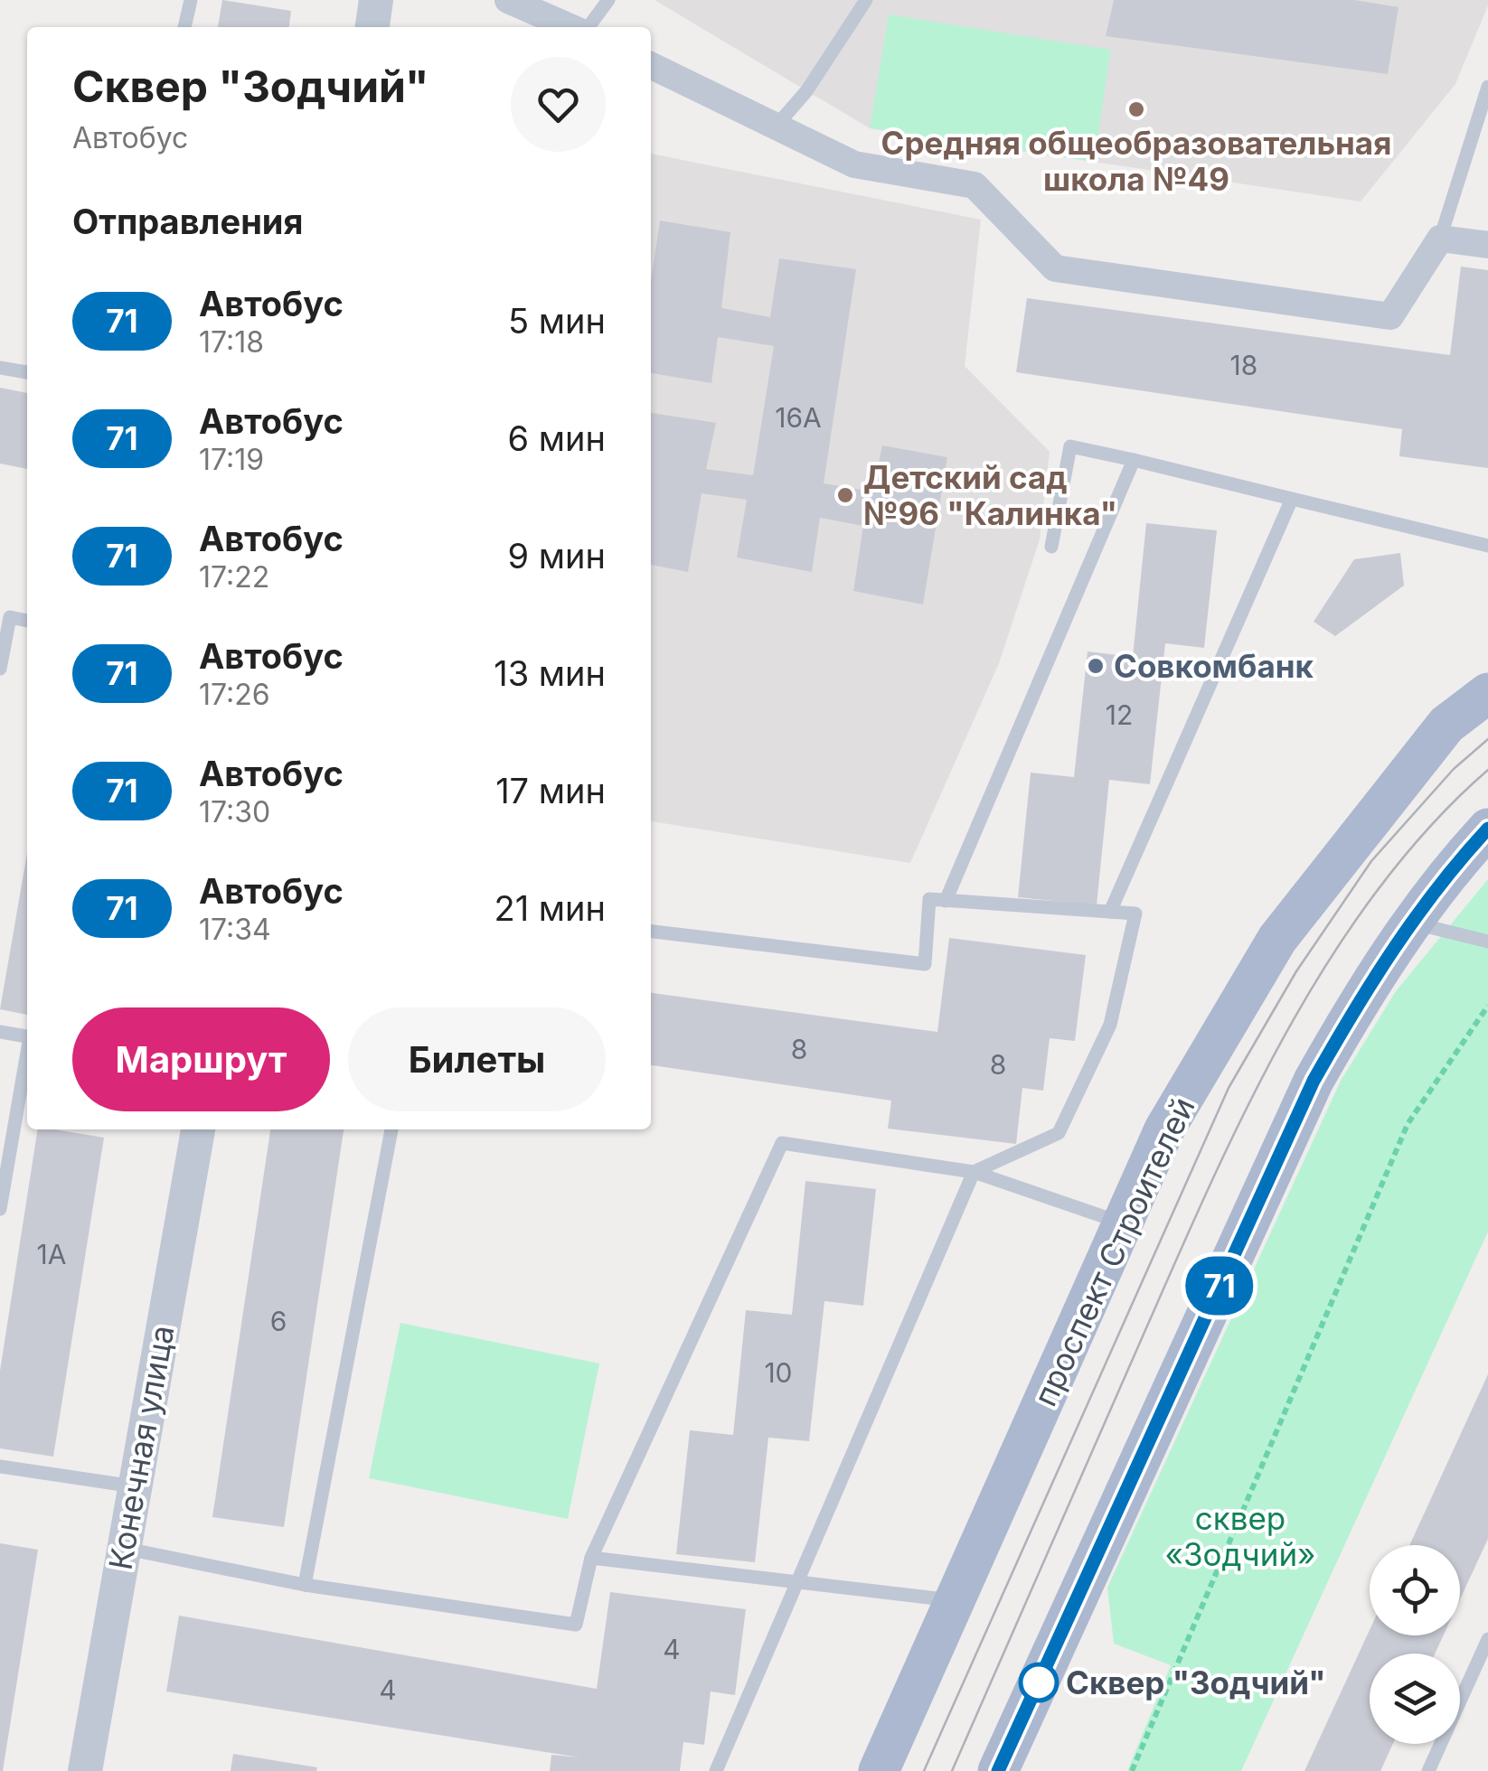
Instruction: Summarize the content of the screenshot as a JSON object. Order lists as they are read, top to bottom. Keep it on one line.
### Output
{"streets":{"main road":["проспект Строителей"],"street":["Конечная улица"]},"parks":["сквер «Зодчий»"],"places":["Средняя общеобразовательная школа №49","Детский сад №96 \"Калинка\"","Совкомбанк","Сквер \"Зодчий\""],"lines":["bus line 71"],"house_numbers":["18","16А","12","8","8","1А","6","10","4","4"],"page":{"on_map":"71","heading":[["Сквер \"Зодчий\"","Автобус"],"Отправления"],"list":[{"mark":"71","name":"Автобус","note":"17:18","value":"5 мин"},{"mark":"71","name":"Автобус","note":"17:19","value":"6 мин"},{"mark":"71","name":"Автобус","note":"17:22","value":"9 мин"},{"mark":"71","name":"Автобус","note":"17:26","value":"13 мин"},{"mark":"71","name":"Автобус","note":"17:30","value":"17 мин"},{"mark":"71","name":"Автобус","note":"17:34","value":"21 мин"}],"buttons":["Маршрут","Билеты"]}}
